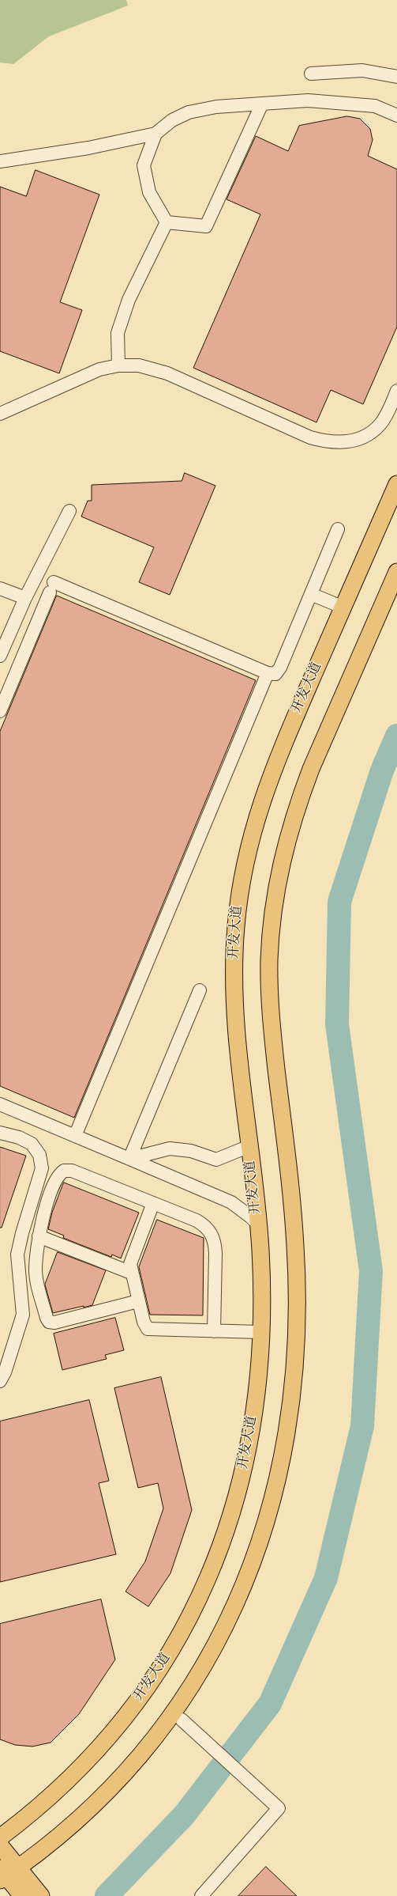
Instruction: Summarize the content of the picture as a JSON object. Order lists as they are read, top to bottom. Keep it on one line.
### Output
{"streets":{"main road":["开发大道"]}}
